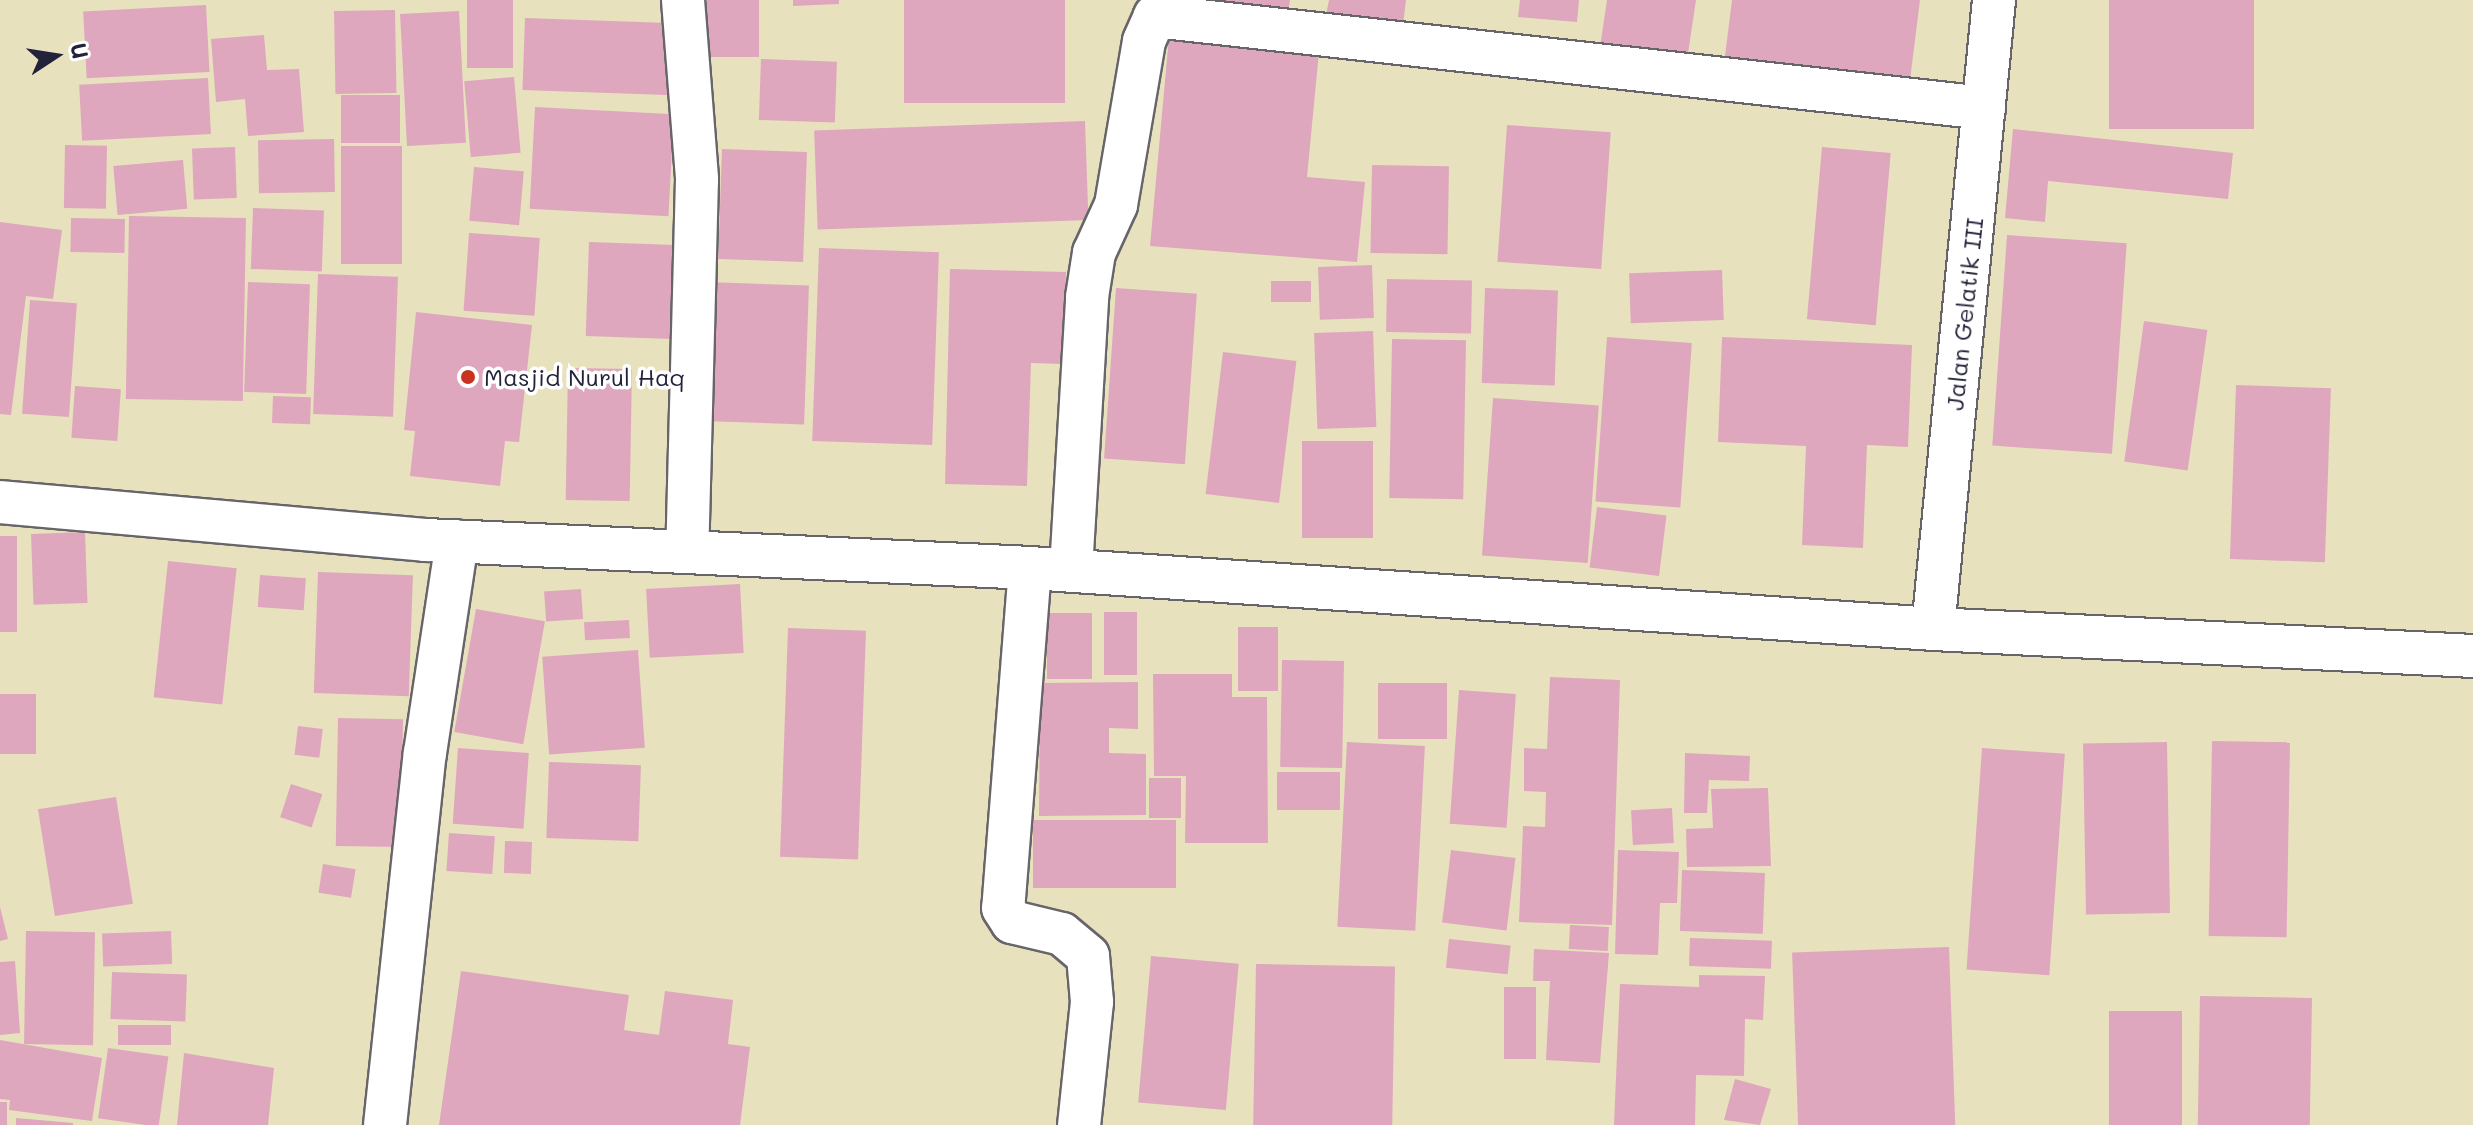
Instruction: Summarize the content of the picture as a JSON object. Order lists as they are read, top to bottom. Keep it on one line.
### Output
{"streets":{"street":["Jalan Gelatik III"]},"places":["Masjid Nurul Haq"],"north":"right"}
